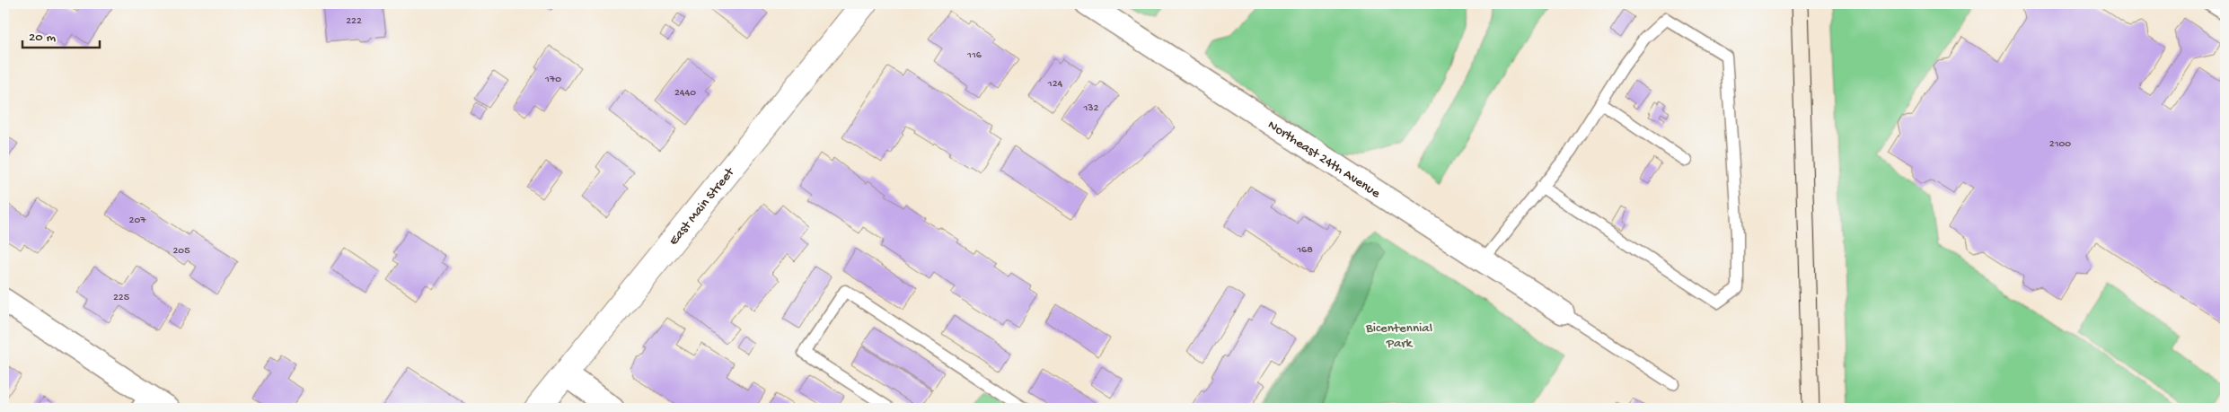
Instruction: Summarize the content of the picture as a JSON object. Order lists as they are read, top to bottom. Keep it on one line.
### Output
{"streets":{"main road":["East Main Street"],"street":["Northeast 24th Avenue"]},"parks":["Bicentennial Park"],"house_numbers":["222","116","170","124","2440","132","2100","207","168","205","225"],"scale_bar":"20 m"}
